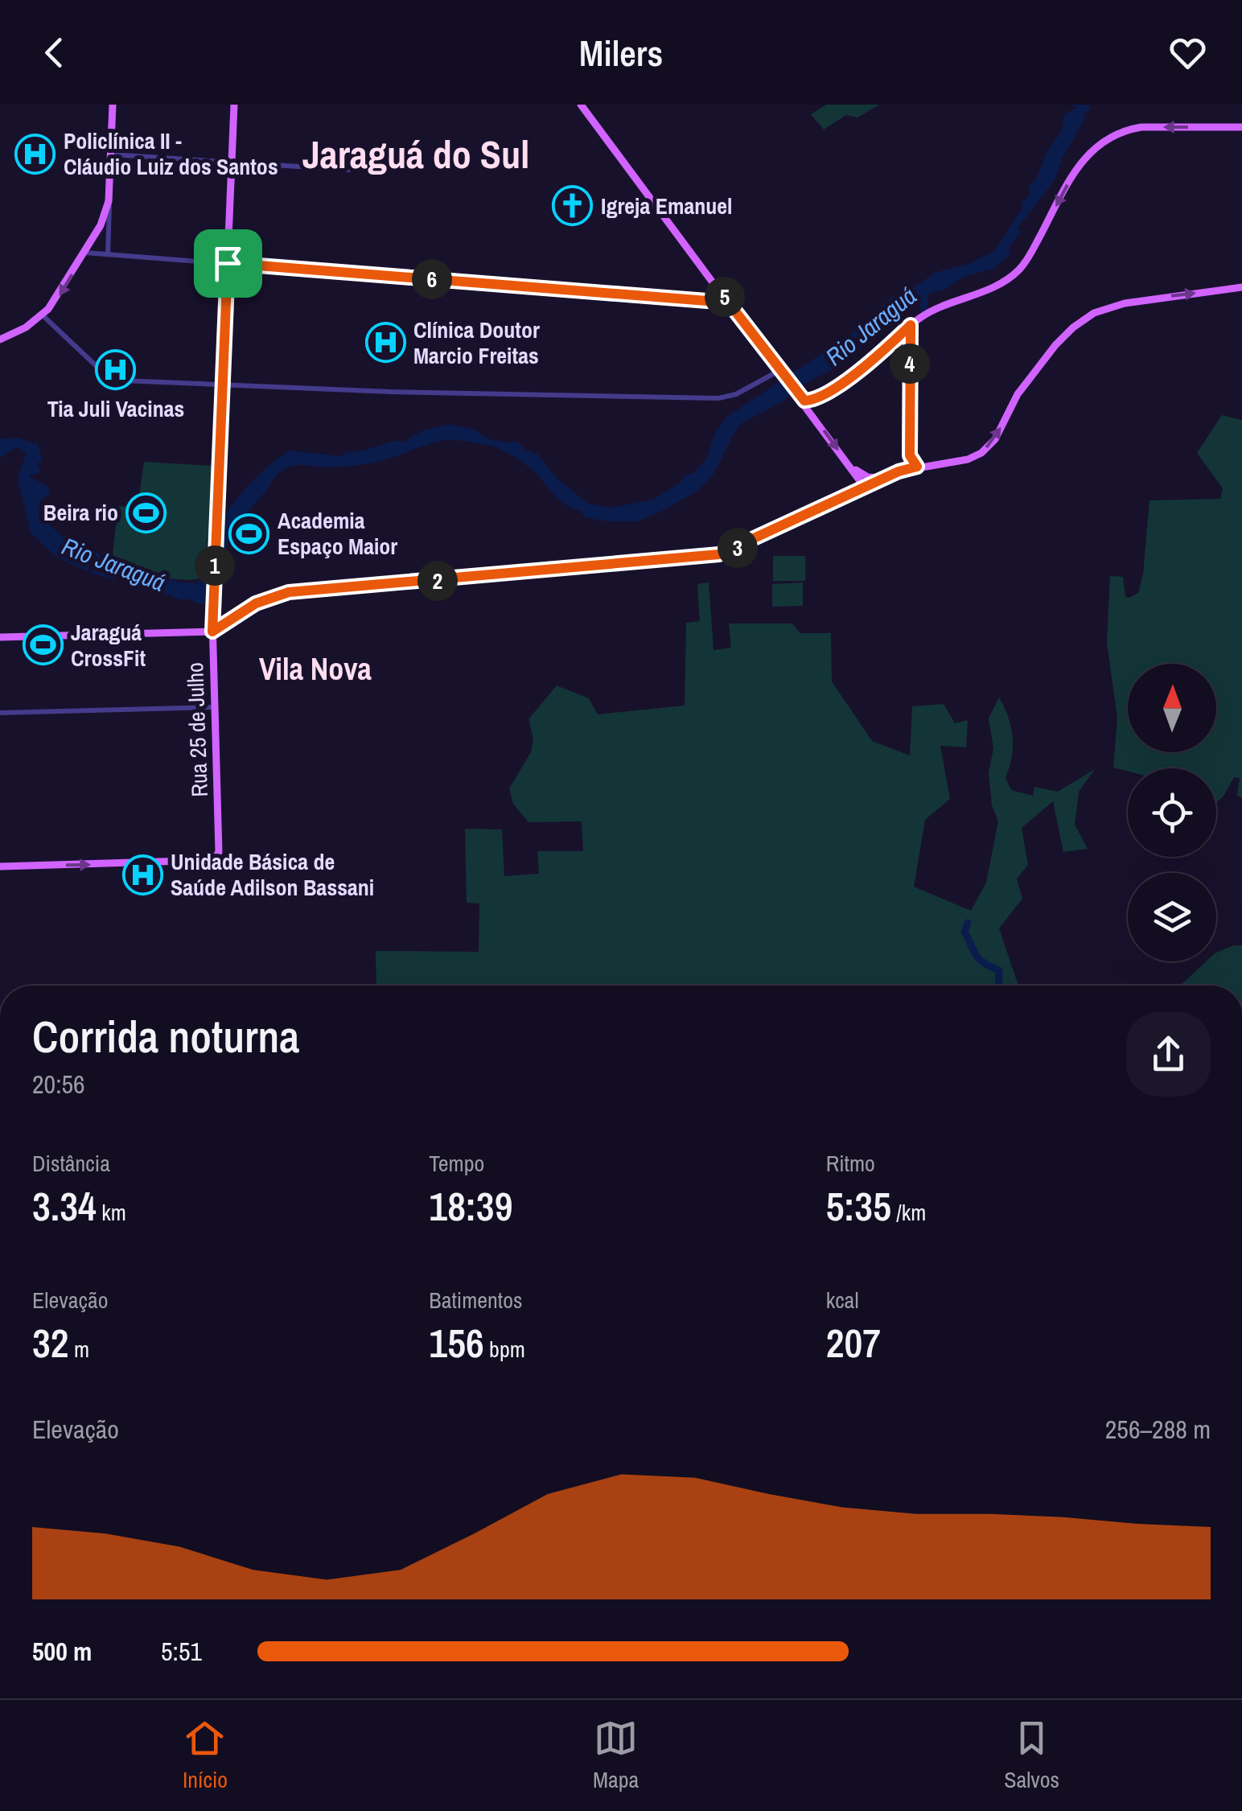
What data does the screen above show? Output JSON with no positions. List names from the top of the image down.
{
  "streets": {
    "main road": ["Rua 25 de Julho"]
  },
  "one_way": ["Rua 25 de Julho"],
  "districts": ["Jaraguá do Sul", "Vila Nova"],
  "water": ["Rio Jaraguá"],
  "places": {
    "hospital": [
      "Policlínica II - Cláudio Luiz dos Santos",
      "Clínica Doutor Marcio Freitas",
      "Tia Juli Vacinas",
      "Unidade Básica de Saúde Adilson Bassani"
    ],
    "church": ["Igreja Emanuel"],
    "sports": ["Beira rio", "Academia Espaço Maior", "Jaraguá CrossFit"]
  },
  "north": "top",
  "page": {
    "header": "Milers",
    "pins": [
      "6",
      "5",
      "4",
      "3",
      "1",
      "2"
    ],
    "heading": ["Corrida noturna", "20:56"],
    "stats": [
      ["Distância", "3.34 km"],
      ["Tempo", "18:39"],
      ["Ritmo", "5:35 /km"],
      ["Elevação", "32 m"],
      ["Batimentos", "156 bpm"],
      ["kcal", "207"]
    ],
    "chart": ["Elevação", "256–288 m"],
    "list": [
      {
        "name": "500 m",
        "note": "5:51"
      }
    ],
    "tabs": ["Início", "Mapa", "Salvos"]
  }
}
